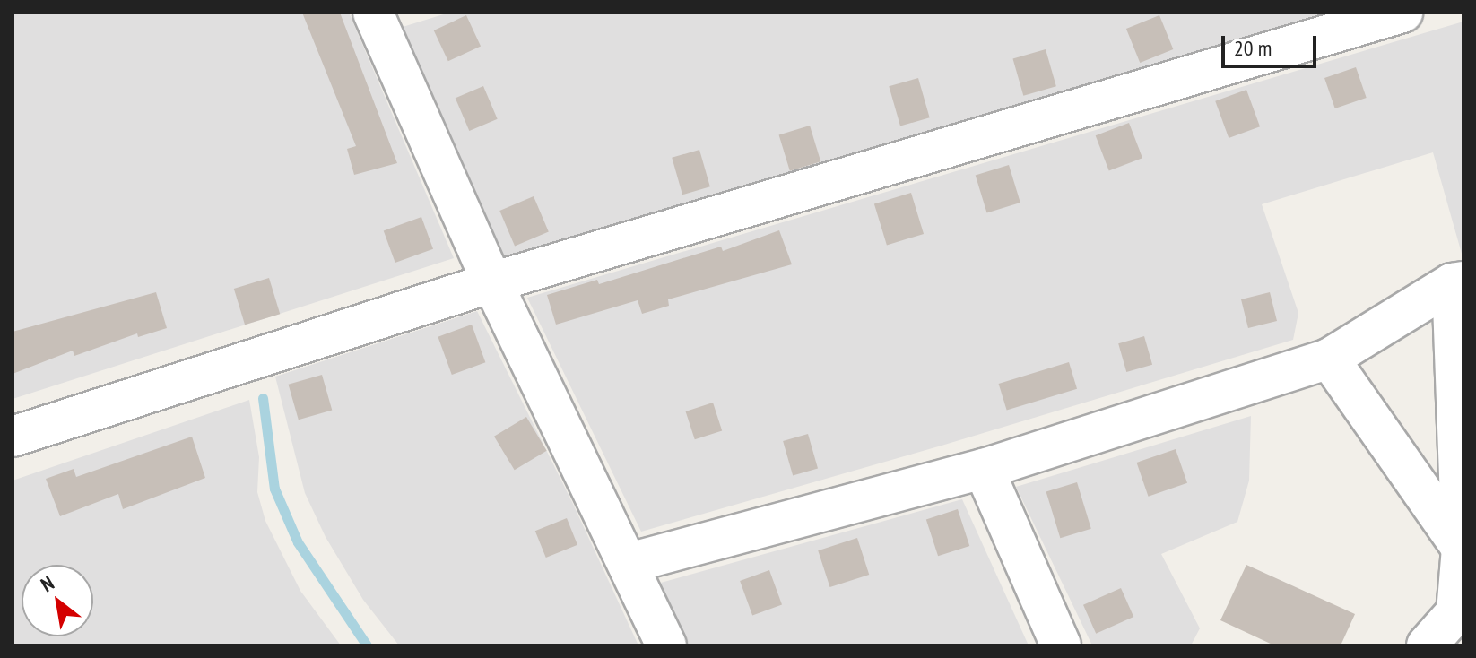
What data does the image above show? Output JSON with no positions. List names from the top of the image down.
{
  "scale_bar": "20 m",
  "north": "top left"
}
